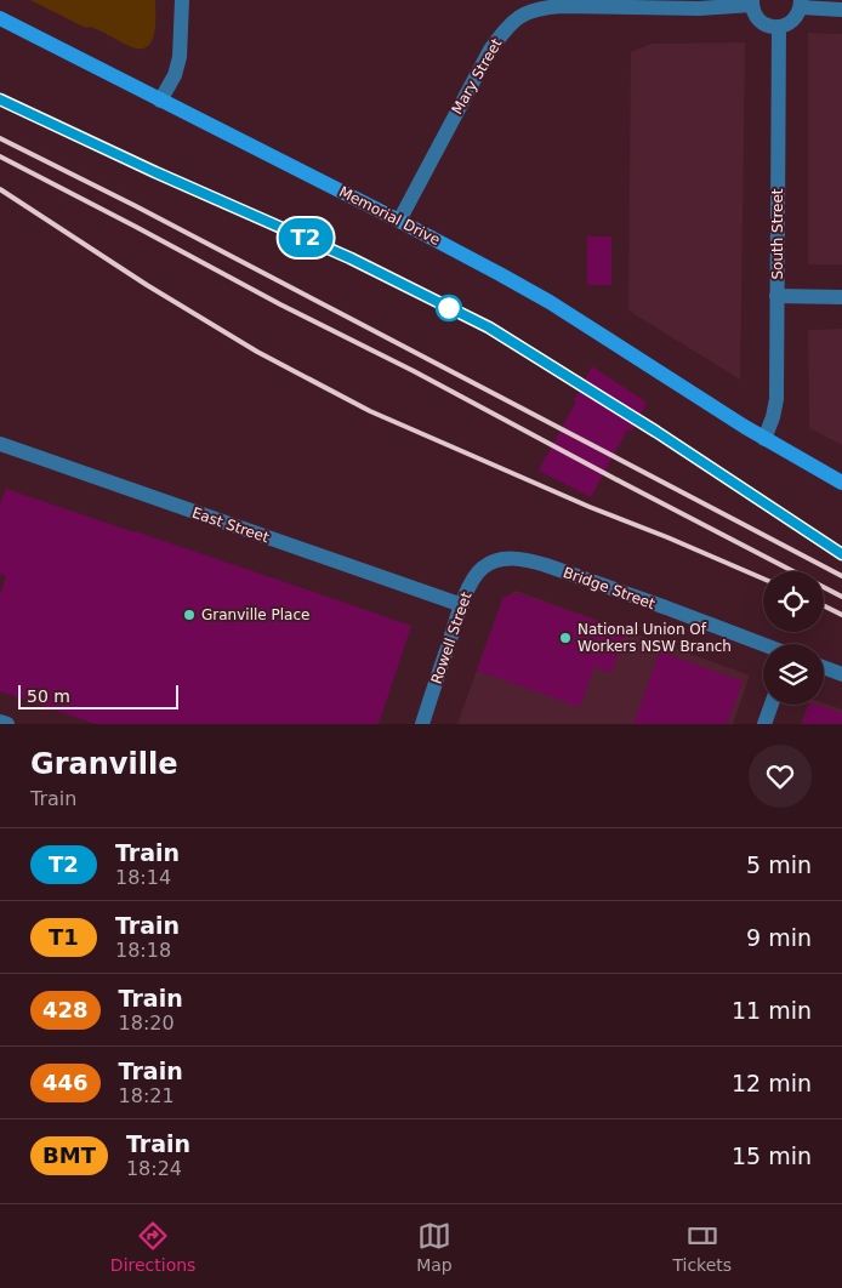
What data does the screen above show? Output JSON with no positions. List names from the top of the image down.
{
  "streets": {
    "main road": ["Memorial Drive"],
    "street": [
      "Mary Street",
      "South Street",
      "East Street",
      "Bridge Street",
      "Rowell Street"
    ]
  },
  "crossings": [
    ["Mary Street", "Memorial Drive"],
    ["Memorial Drive", "South Street"],
    ["East Street", "Rowell Street"],
    ["Bridge Street", "Rowell Street"]
  ],
  "places": ["Granville Place", "National Union Of Workers NSW Branch"],
  "scale_bar": "50 m",
  "page": {
    "on_map": "T2",
    "scale": "50 m",
    "heading": ["Granville", "Train"],
    "list": [
      {
        "mark": "T2",
        "name": "Train",
        "note": "18:14",
        "value": "5 min"
      },
      {
        "mark": "T1",
        "name": "Train",
        "note": "18:18",
        "value": "9 min"
      },
      {
        "mark": "428",
        "name": "Train",
        "note": "18:20",
        "value": "11 min"
      },
      {
        "mark": "446",
        "name": "Train",
        "note": "18:21",
        "value": "12 min"
      },
      {
        "mark": "BMT",
        "name": "Train",
        "note": "18:24",
        "value": "15 min"
      }
    ],
    "tabs": ["Directions", "Map", "Tickets"]
  }
}
